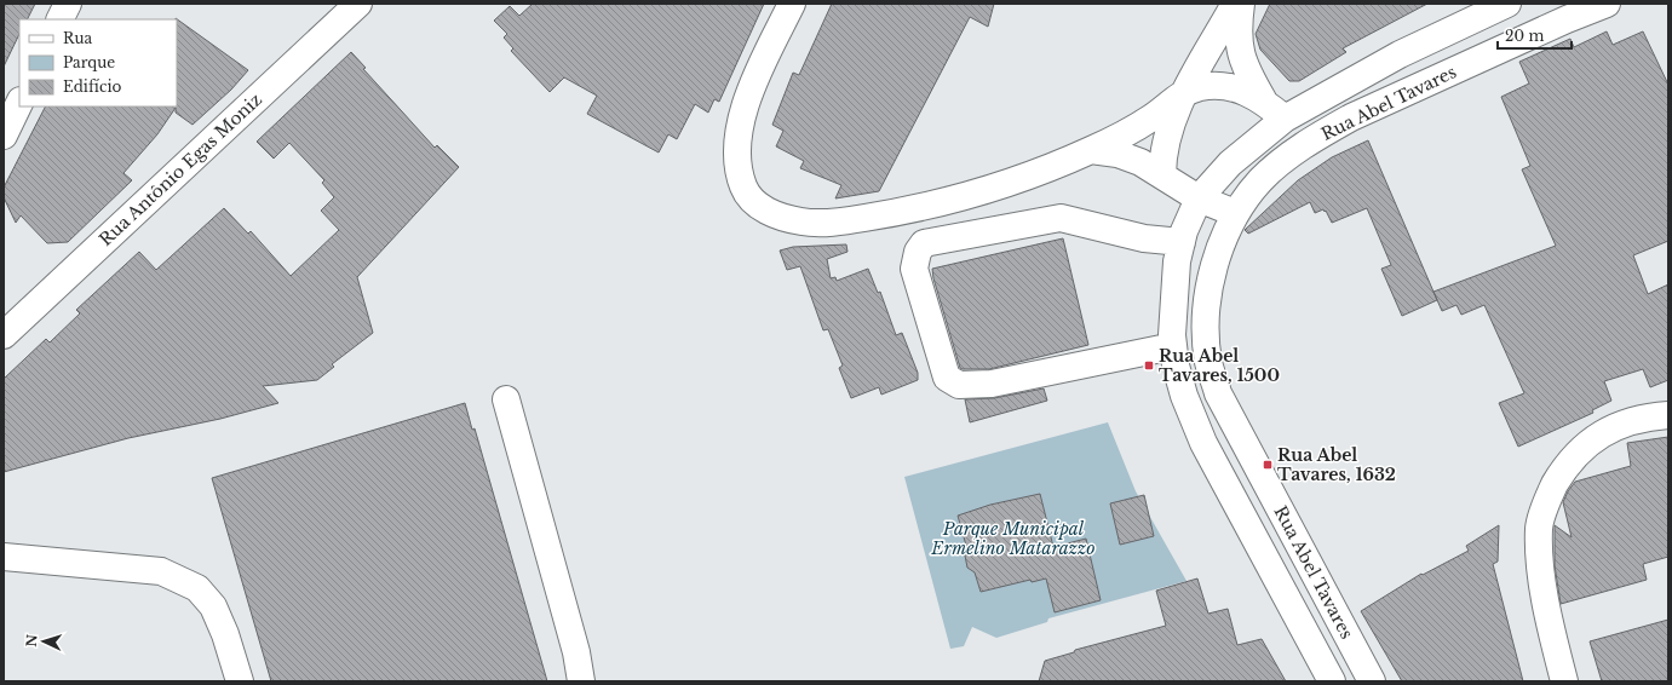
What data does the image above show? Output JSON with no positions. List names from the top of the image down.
{
  "streets": {
    "street": ["Rua Abel Tavares", "Rua Antônio Egas Moniz"]
  },
  "parks": ["Parque Municipal Ermelino Matarazzo"],
  "places": {
    "transit": ["Rua Abel Tavares, 1500", "Rua Abel Tavares, 1632"]
  },
  "legend": ["Rua", "Parque", "Edifício"],
  "scale_bar": "20 m",
  "north": "left"
}
